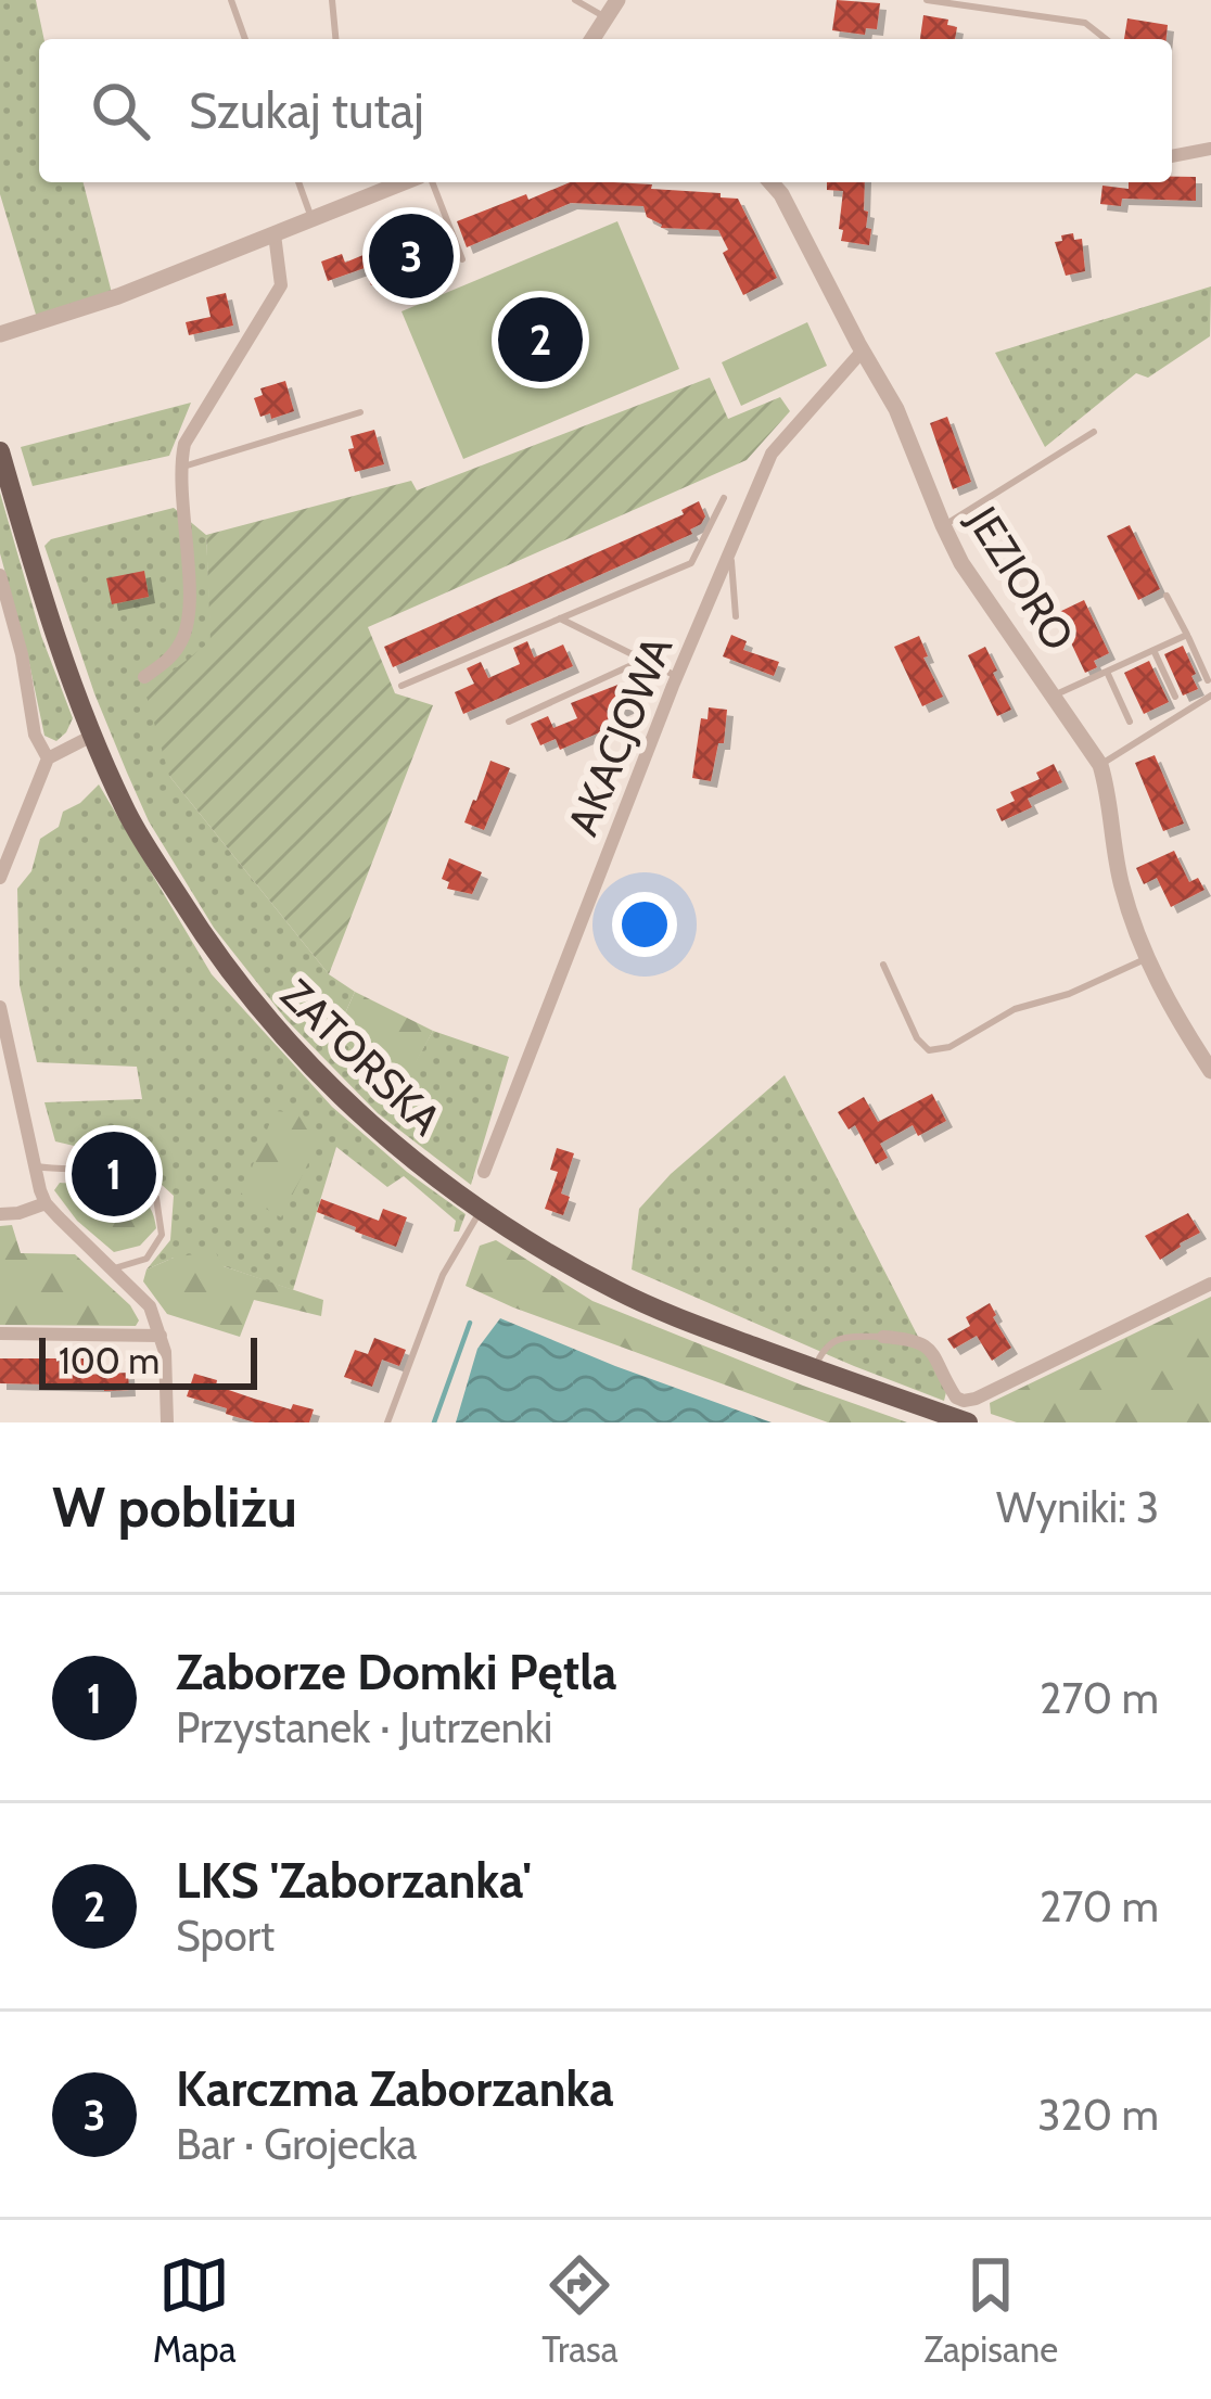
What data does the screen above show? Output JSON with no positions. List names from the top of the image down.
{
  "streets": {
    "main road": ["ZATORSKA"],
    "street": ["JEZIORO", "AKACJOWA"]
  },
  "crossings": [
    ["JEZIORO", "AKACJOWA"]
  ],
  "scale_bar": "100 m",
  "page": {
    "search": "Szukaj tutaj",
    "pins": ["3", "2", "1"],
    "scale": "100 m",
    "heading": ["W pobliżu", "Wyniki: 3"],
    "list": [
      {
        "mark": "1",
        "name": "Zaborze Domki Pętla",
        "note": "Przystanek · Jutrzenki",
        "value": "270 m"
      },
      {
        "mark": "2",
        "name": "LKS 'Zaborzanka'",
        "note": "Sport",
        "value": "270 m"
      },
      {
        "mark": "3",
        "name": "Karczma Zaborzanka",
        "note": "Bar · Grojecka",
        "value": "320 m"
      }
    ],
    "nav": ["Mapa", "Trasa", "Zapisane"]
  }
}
